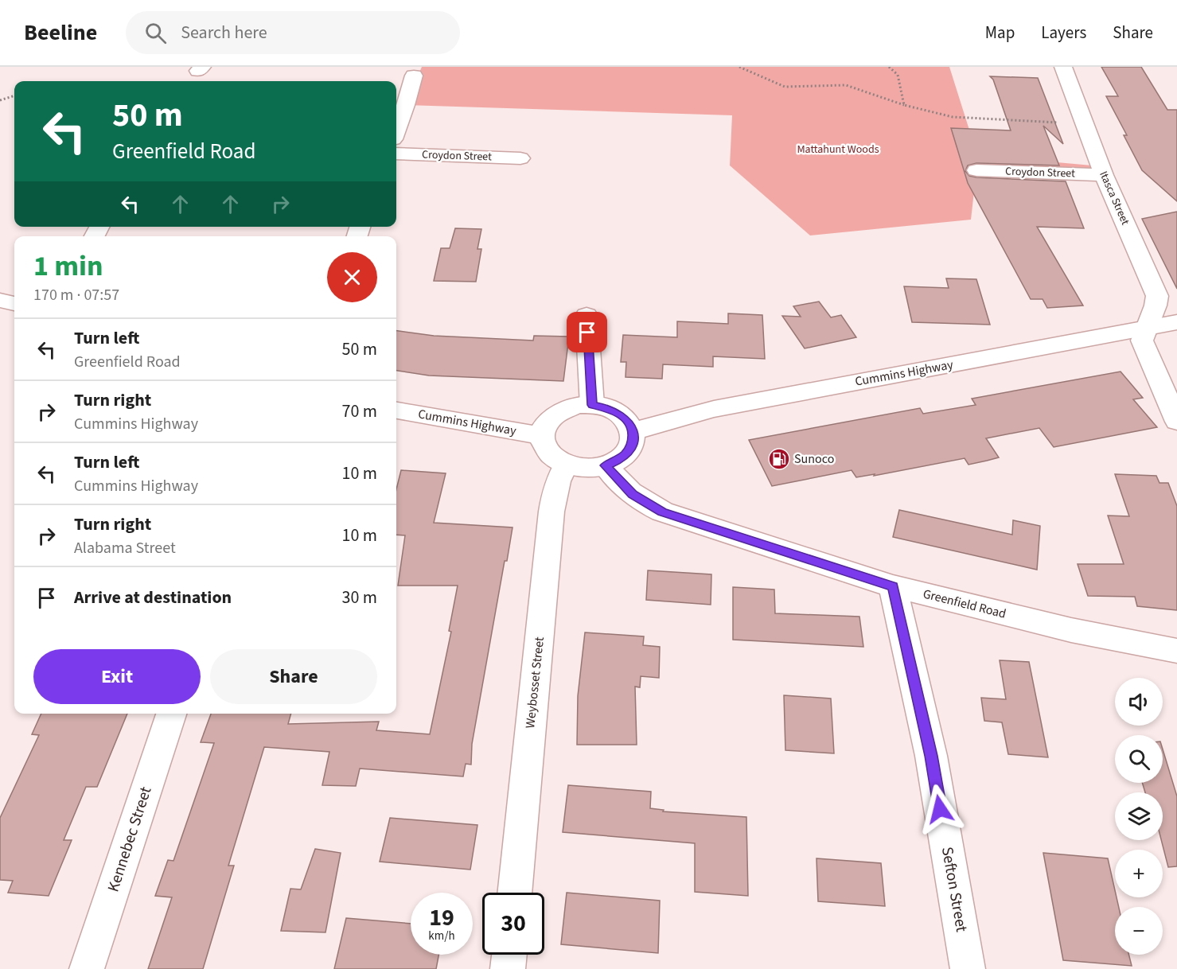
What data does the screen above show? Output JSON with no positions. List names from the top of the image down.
{
  "streets": {
    "street": [
      "Croydon Street",
      "Itasca Street",
      "Cummins Highway",
      "Greenfield Road",
      "Weybosset Street",
      "Kennebec Street",
      "Sefton Street"
    ]
  },
  "crossings": [
    ["Croydon Street", "Itasca Street"],
    ["Itasca Street", "Cummins Highway"],
    ["Cummins Highway", "Greenfield Road"],
    ["Cummins Highway", "Weybosset Street"],
    ["Greenfield Road", "Weybosset Street"],
    ["Greenfield Road", "Sefton Street"]
  ],
  "parks": ["Mattahunt Woods"],
  "places": {
    "fuel station": ["Sunoco"]
  },
  "page": {
    "header": "Beeline",
    "search": "Search here",
    "nav": ["Map", "Layers", "Share"],
    "turn": ["50 m", "Greenfield Road"],
    "heading": ["1 min", "170 m · 07:57"],
    "list": [
      {
        "name": "Turn left",
        "note": "Greenfield Road",
        "value": "50 m"
      },
      {
        "name": "Turn right",
        "note": "Cummins Highway",
        "value": "70 m"
      },
      {
        "name": "Turn left",
        "note": "Cummins Highway",
        "value": "10 m"
      },
      {
        "name": "Turn right",
        "note": "Alabama Street",
        "value": "10 m"
      },
      {
        "name": "Arrive at destination",
        "value": "30 m"
      }
    ],
    "buttons": ["Exit", "Share"],
    "map_buttons": ["+", "−"],
    "speed": "19 km/h",
    "limit": "30"
  }
}
